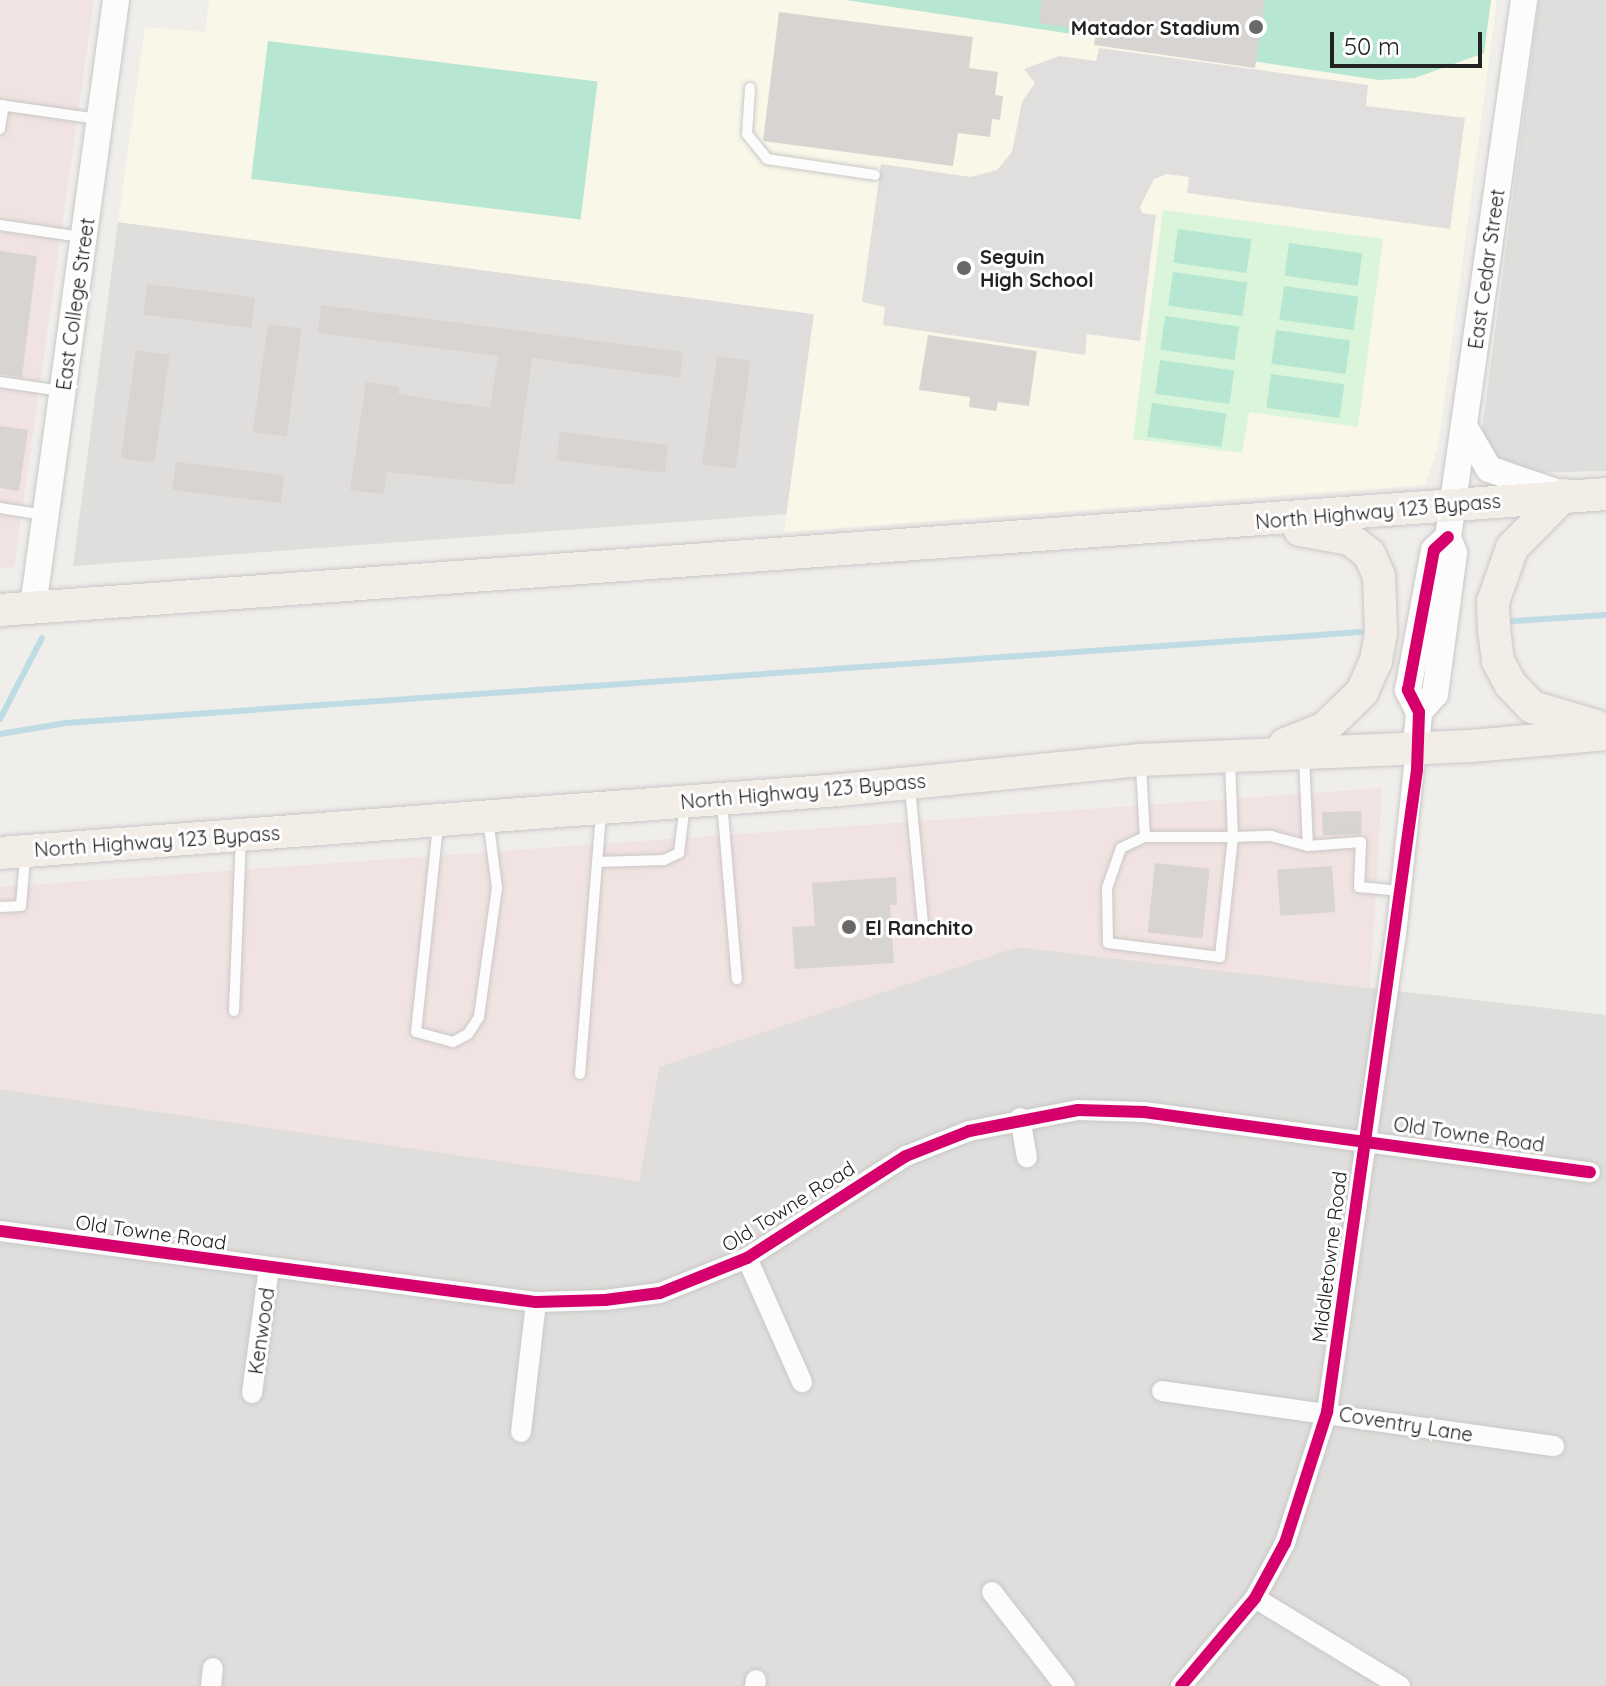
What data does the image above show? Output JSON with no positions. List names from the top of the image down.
{
  "streets": {
    "main road": ["North Highway 123 Bypass"],
    "street": [
      "East Cedar Street",
      "East College Street",
      "Old Towne Road",
      "Middletowne Road",
      "Kenwood",
      "Coventry Lane"
    ]
  },
  "crossings": [
    ["East Cedar Street", "North Highway 123 Bypass"],
    ["East Cedar Street", "Middletowne Road"],
    ["East College Street", "North Highway 123 Bypass"],
    ["North Highway 123 Bypass", "Middletowne Road"],
    ["Old Towne Road", "Middletowne Road"],
    ["Old Towne Road", "Kenwood"],
    ["Middletowne Road", "Coventry Lane"]
  ],
  "places": ["Matador Stadium", "Seguin High School", "El Ranchito"],
  "scale_bar": "50 m"
}
